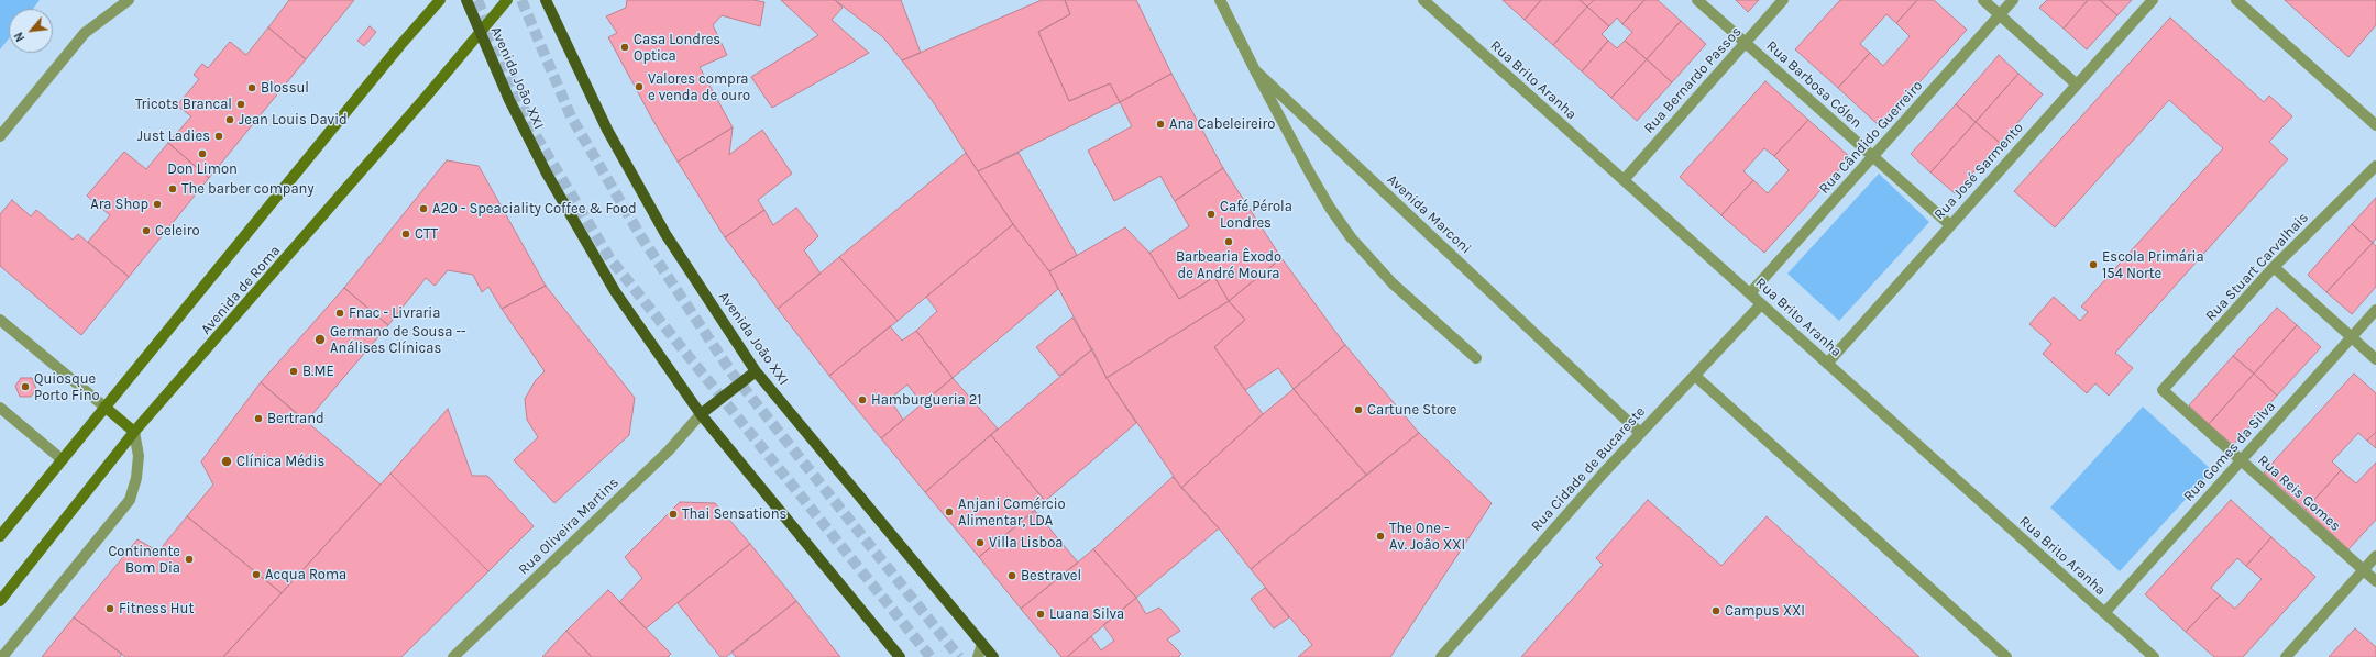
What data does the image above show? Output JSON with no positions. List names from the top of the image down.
{
  "streets": {
    "main road": ["Avenida João XXI", "Avenida de Roma"],
    "street": [
      "Rua Brito Aranha",
      "Rua Bernardo Passos",
      "Rua Barbosa Cólen",
      "Rua Cândido Guerreiro",
      "Rua José Sarmento",
      "Avenida Marconi",
      "Rua Stuart Carvalhais",
      "Rua Gomes da Silva",
      "Rua Cidade de Bucareste",
      "Rua Reis Gomes",
      "Rua Oliveira Martins"
    ]
  },
  "crossings": [
    ["Avenida João XXI", "Avenida de Roma"],
    ["Avenida João XXI", "Rua Oliveira Martins"],
    ["Rua Brito Aranha", "Rua Bernardo Passos"],
    ["Rua Brito Aranha", "Rua Cândido Guerreiro"],
    ["Rua Brito Aranha", "Rua José Sarmento"],
    ["Rua Brito Aranha", "Rua Gomes da Silva"],
    ["Rua Brito Aranha", "Rua Cidade de Bucareste"],
    ["Rua Bernardo Passos", "Rua Barbosa Cólen"],
    ["Rua Barbosa Cólen", "Rua Cândido Guerreiro"],
    ["Rua Barbosa Cólen", "Rua José Sarmento"],
    ["Avenida Marconi", "Rua Cidade de Bucareste"],
    ["Rua Stuart Carvalhais", "Rua Reis Gomes"],
    ["Rua Gomes da Silva", "Rua Reis Gomes"]
  ],
  "places": [
    "Casa Londres Optica",
    "Valores compra e venda de ouro",
    "Blossul",
    "Tricots Brancal",
    "Jean Louis David",
    "Ana Cabeleireiro",
    "Just Ladies",
    "Don Limon",
    "The barber company",
    "Ara Shop",
    "A20 - Speaciality Coffee & Food",
    "Café Pérola Londres",
    "Celeiro",
    "CTT",
    "Barbearia Êxodo de André Moura",
    "Escola Primária 154 Norte",
    "Fnac - Livraria",
    "Germano de Sousa -- Análises Clínicas",
    "B.ME",
    "Quiosque Porto Fino",
    "Hamburgueria 21",
    "Cartune Store",
    "Bertrand",
    "Clínica Médis",
    "Anjani Comércio Alimentar, LDA",
    "Thai Sensations",
    "The One - Av. João XXI",
    "Villa Lisboa",
    "Continente Bom Dia",
    "Acqua Roma",
    "Bestravel",
    "Fitness Hut",
    "Campus XXI",
    "Luana Silva"
  ],
  "north": "bottom left"
}
